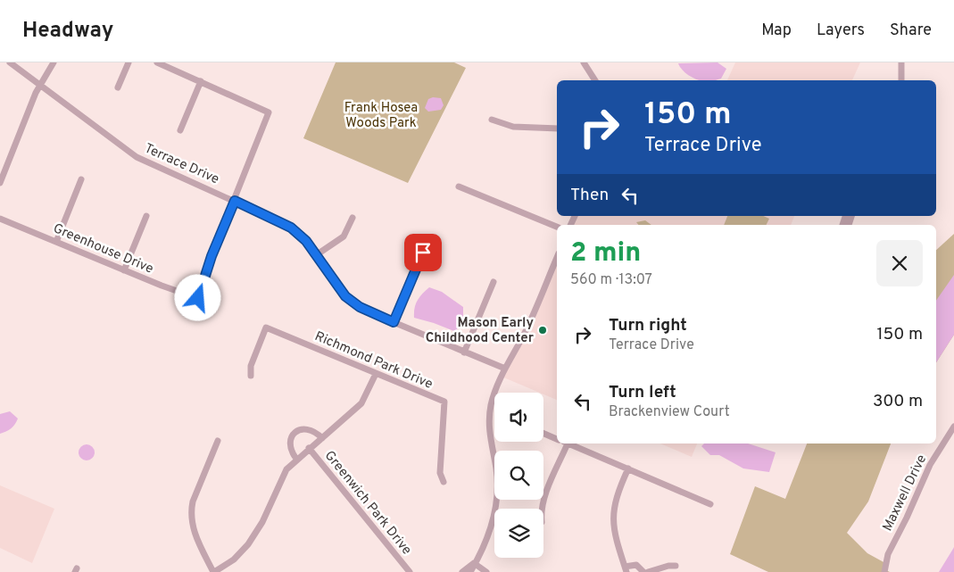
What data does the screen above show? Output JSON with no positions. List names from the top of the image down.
{
  "streets": {
    "street": [
      "Terrace Drive",
      "Greenhouse Drive",
      "Richmond Park Drive",
      "Maxwell Drive",
      "Greenwich Park Drive"
    ]
  },
  "crossings": [
    ["Terrace Drive", "Greenhouse Drive"]
  ],
  "parks": ["Frank Hosea Woods Park"],
  "places": ["Mason Early Childhood Center"],
  "page": {
    "header": "Headway",
    "nav": ["Map", "Layers", "Share"],
    "turn": ["150 m", "Terrace Drive"],
    "then": "Then",
    "heading": ["2 min", "560 m · 13:07"],
    "list": [
      {
        "name": "Turn right",
        "note": "Terrace Drive",
        "value": "150 m"
      },
      {
        "name": "Turn left",
        "note": "Brackenview Court",
        "value": "300 m"
      }
    ]
  }
}
